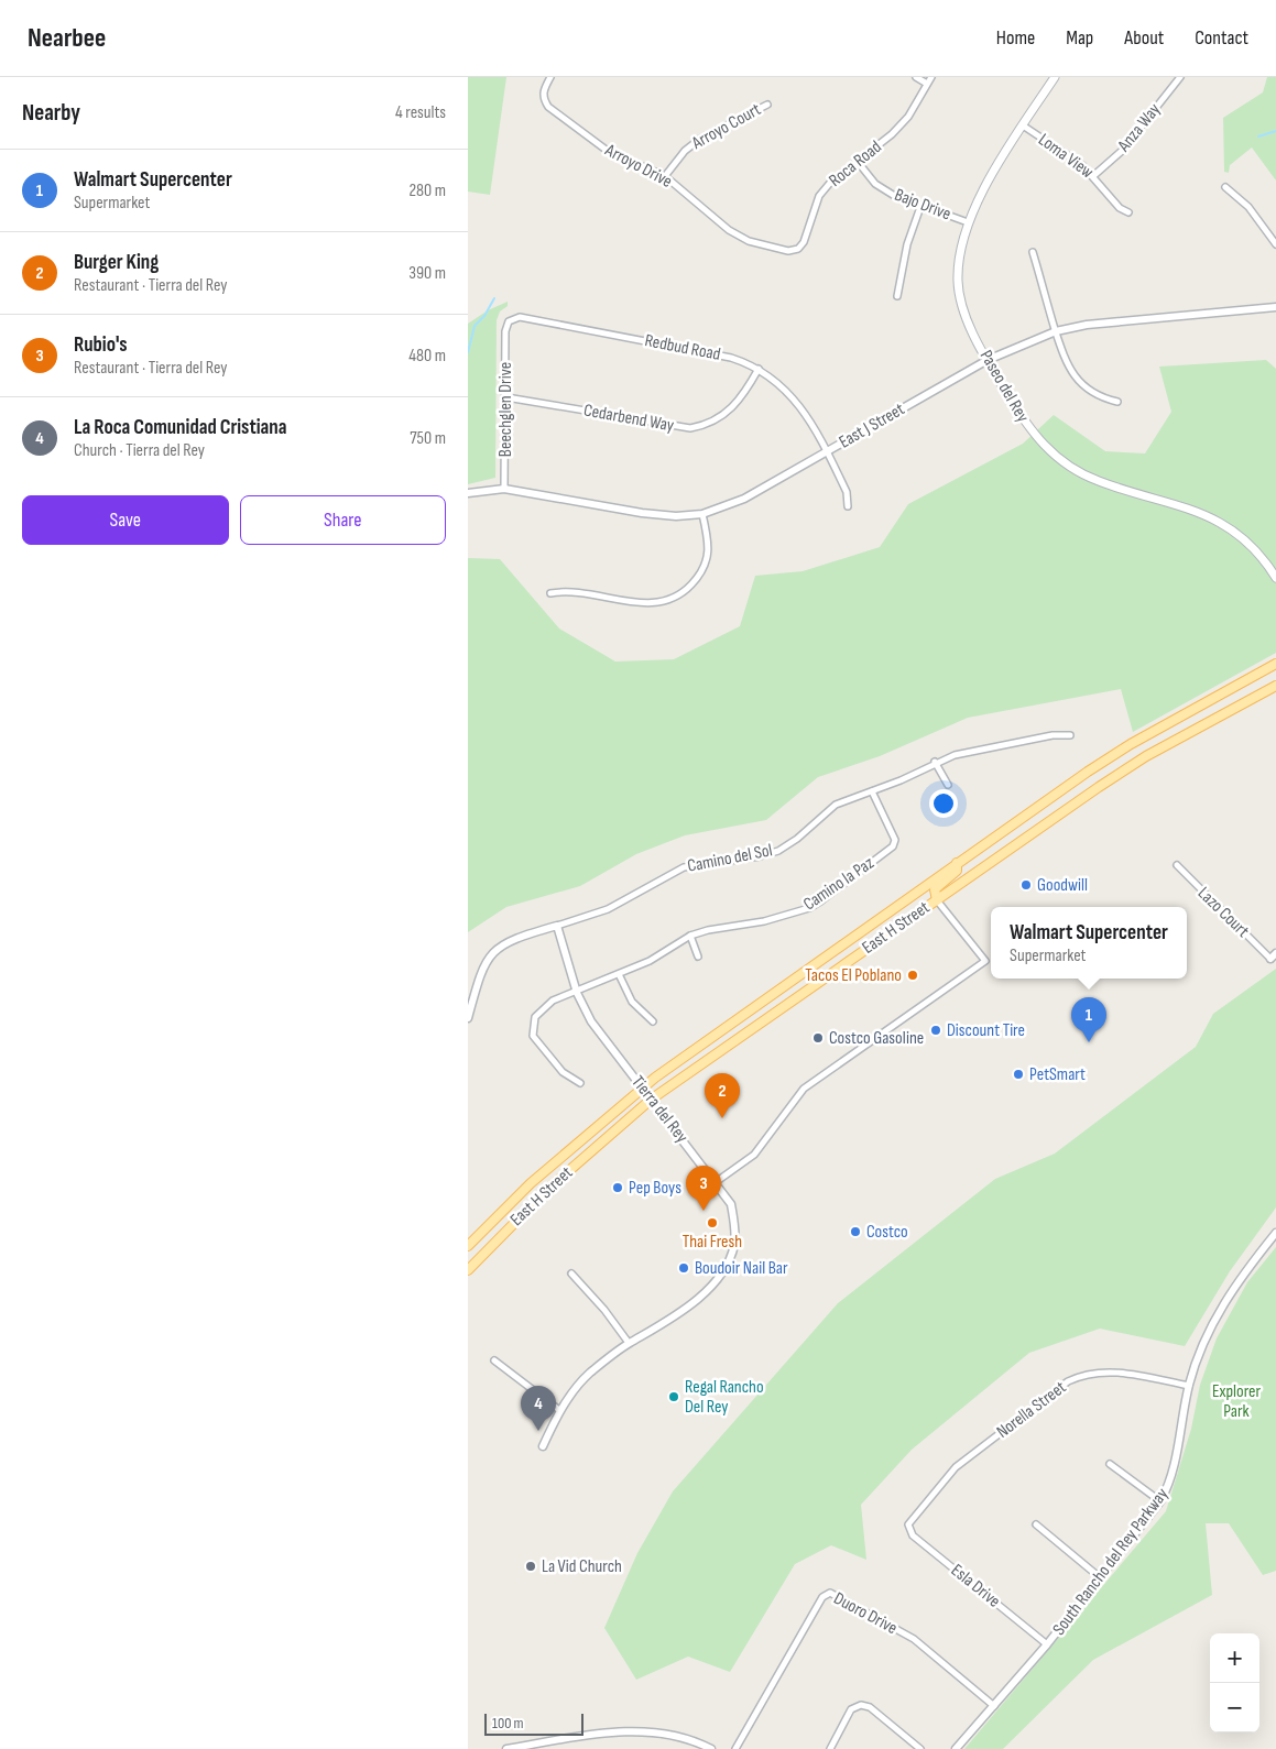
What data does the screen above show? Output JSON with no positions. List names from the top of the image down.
{
  "streets": {
    "main road": ["Paseo del Rey", "East H Street"],
    "street": [
      "Arroyo Court",
      "Anza Way",
      "Loma View",
      "Roca Road",
      "Arroyo Drive",
      "Bajo Drive",
      "Redbud Road",
      "Beechglen Drive",
      "Cedarbend Way",
      "East J Street",
      "Camino del Sol",
      "Camino la Paz",
      "Lazo Court",
      "Tierra del Rey",
      "Norella Street",
      "South Rancho del Rey Parkway",
      "Esla Drive",
      "Duoro Drive"
    ]
  },
  "crossings": [
    ["Arroyo Court", "Arroyo Drive"],
    ["Anza Way", "Loma View"],
    ["Loma View", "Paseo del Rey"],
    ["Roca Road", "Arroyo Drive"],
    ["Roca Road", "Bajo Drive"],
    ["Bajo Drive", "Paseo del Rey"],
    ["Redbud Road", "Beechglen Drive"],
    ["Redbud Road", "Cedarbend Way"],
    ["Redbud Road", "East J Street"],
    ["Paseo del Rey", "East J Street"],
    ["Beechglen Drive", "Cedarbend Way"],
    ["Beechglen Drive", "East J Street"],
    ["Camino del Sol", "Camino la Paz"],
    ["Camino del Sol", "Tierra del Rey"],
    ["Camino la Paz", "Tierra del Rey"],
    ["East H Street", "Tierra del Rey"],
    ["Norella Street", "South Rancho del Rey Parkway"],
    ["Norella Street", "Esla Drive"],
    ["South Rancho del Rey Parkway", "Esla Drive"],
    ["South Rancho del Rey Parkway", "Duoro Drive"]
  ],
  "parks": ["Explorer Park"],
  "places": [
    "Goodwill",
    "Tacos El Poblano",
    "Discount Tire",
    "Costco Gasoline",
    "PetSmart",
    "Pep Boys",
    "Thai Fresh",
    "Costco",
    "Boudoir Nail Bar",
    "Regal Rancho Del Rey",
    "La Vid Church"
  ],
  "scale_bar": "100 m",
  "page": {
    "header": "Nearbee",
    "nav": [
      "Home",
      "Map",
      "About",
      "Contact"
    ],
    "heading": ["Nearby", "4 results"],
    "list": [
      {
        "mark": "1",
        "name": "Walmart Supercenter",
        "note": "Supermarket",
        "value": "280 m"
      },
      {
        "mark": "2",
        "name": "Burger King",
        "note": "Restaurant · Tierra del Rey",
        "value": "390 m"
      },
      {
        "mark": "3",
        "name": "Rubio's",
        "note": "Restaurant · Tierra del Rey",
        "value": "480 m"
      },
      {
        "mark": "4",
        "name": "La Roca Comunidad Cristiana",
        "note": "Church · Tierra del Rey",
        "value": "750 m"
      }
    ],
    "buttons": ["Save", "Share"],
    "popup": ["Walmart Supercenter", "Supermarket"],
    "pins": [
      "1",
      "2",
      "3",
      "4"
    ],
    "map_buttons": ["+", "−"],
    "scale": "100 m"
  }
}
